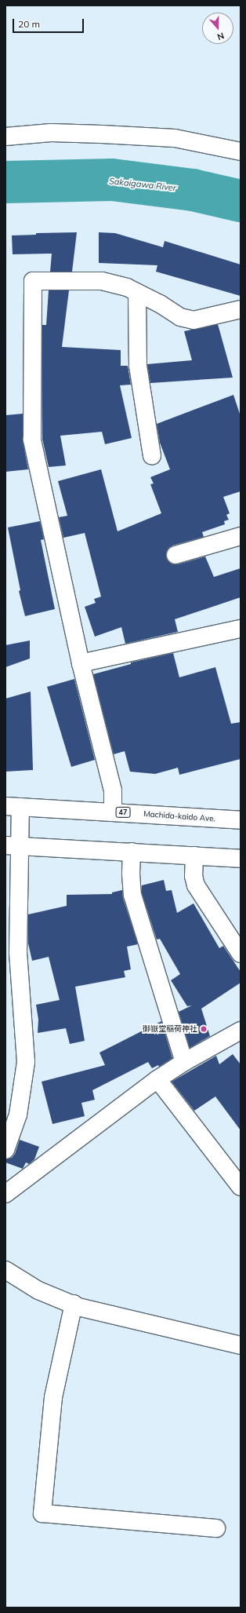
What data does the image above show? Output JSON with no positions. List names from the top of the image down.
{
  "streets": {
    "street": ["47", "Machida-kaido Ave."]
  },
  "water": ["Sakaigawa River"],
  "places": ["御嶽堂稲荷神社"],
  "scale_bar": "20 m",
  "north": "bottom"
}
